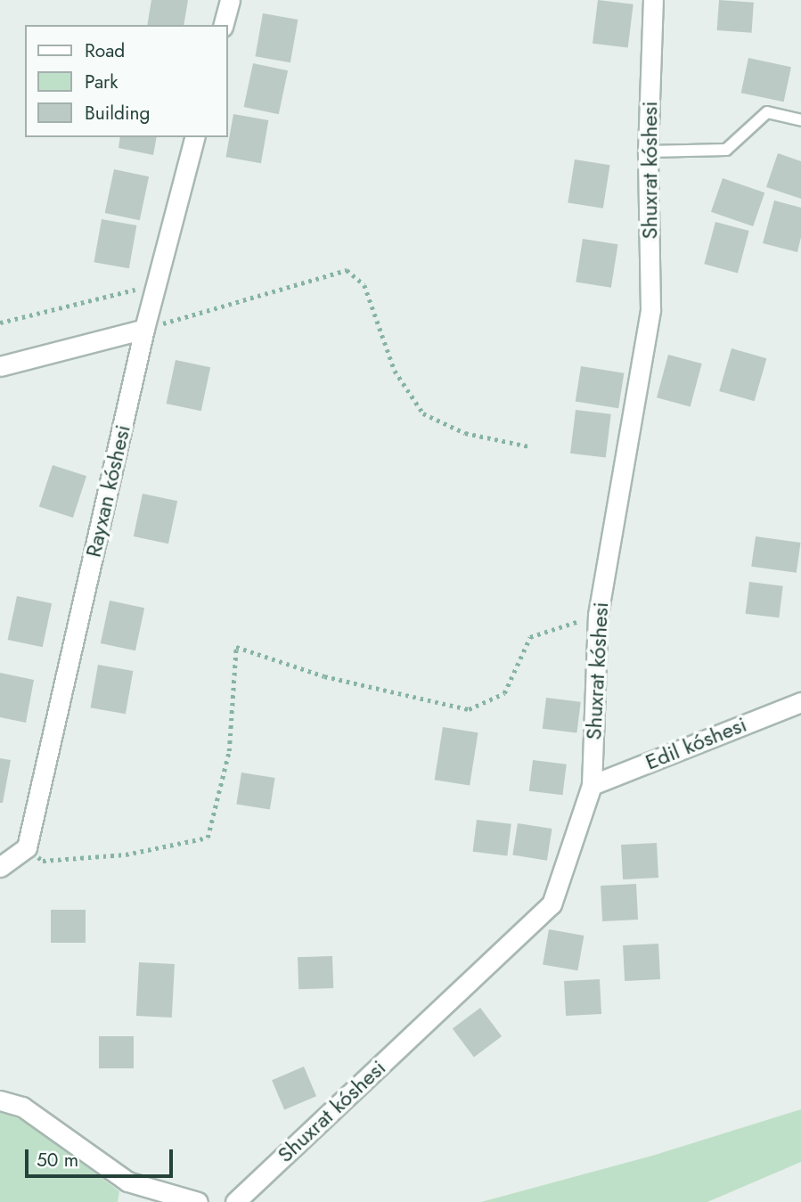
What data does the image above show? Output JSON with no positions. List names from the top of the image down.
{
  "streets": {
    "street": ["Shuxrat kóshesi", "Rayxan kóshesi", "Edil kóshesi"]
  },
  "crossings": [
    ["Shuxrat kóshesi", "Edil kóshesi"]
  ],
  "legend": ["Road", "Park", "Building"],
  "scale_bar": "50 m"
}
